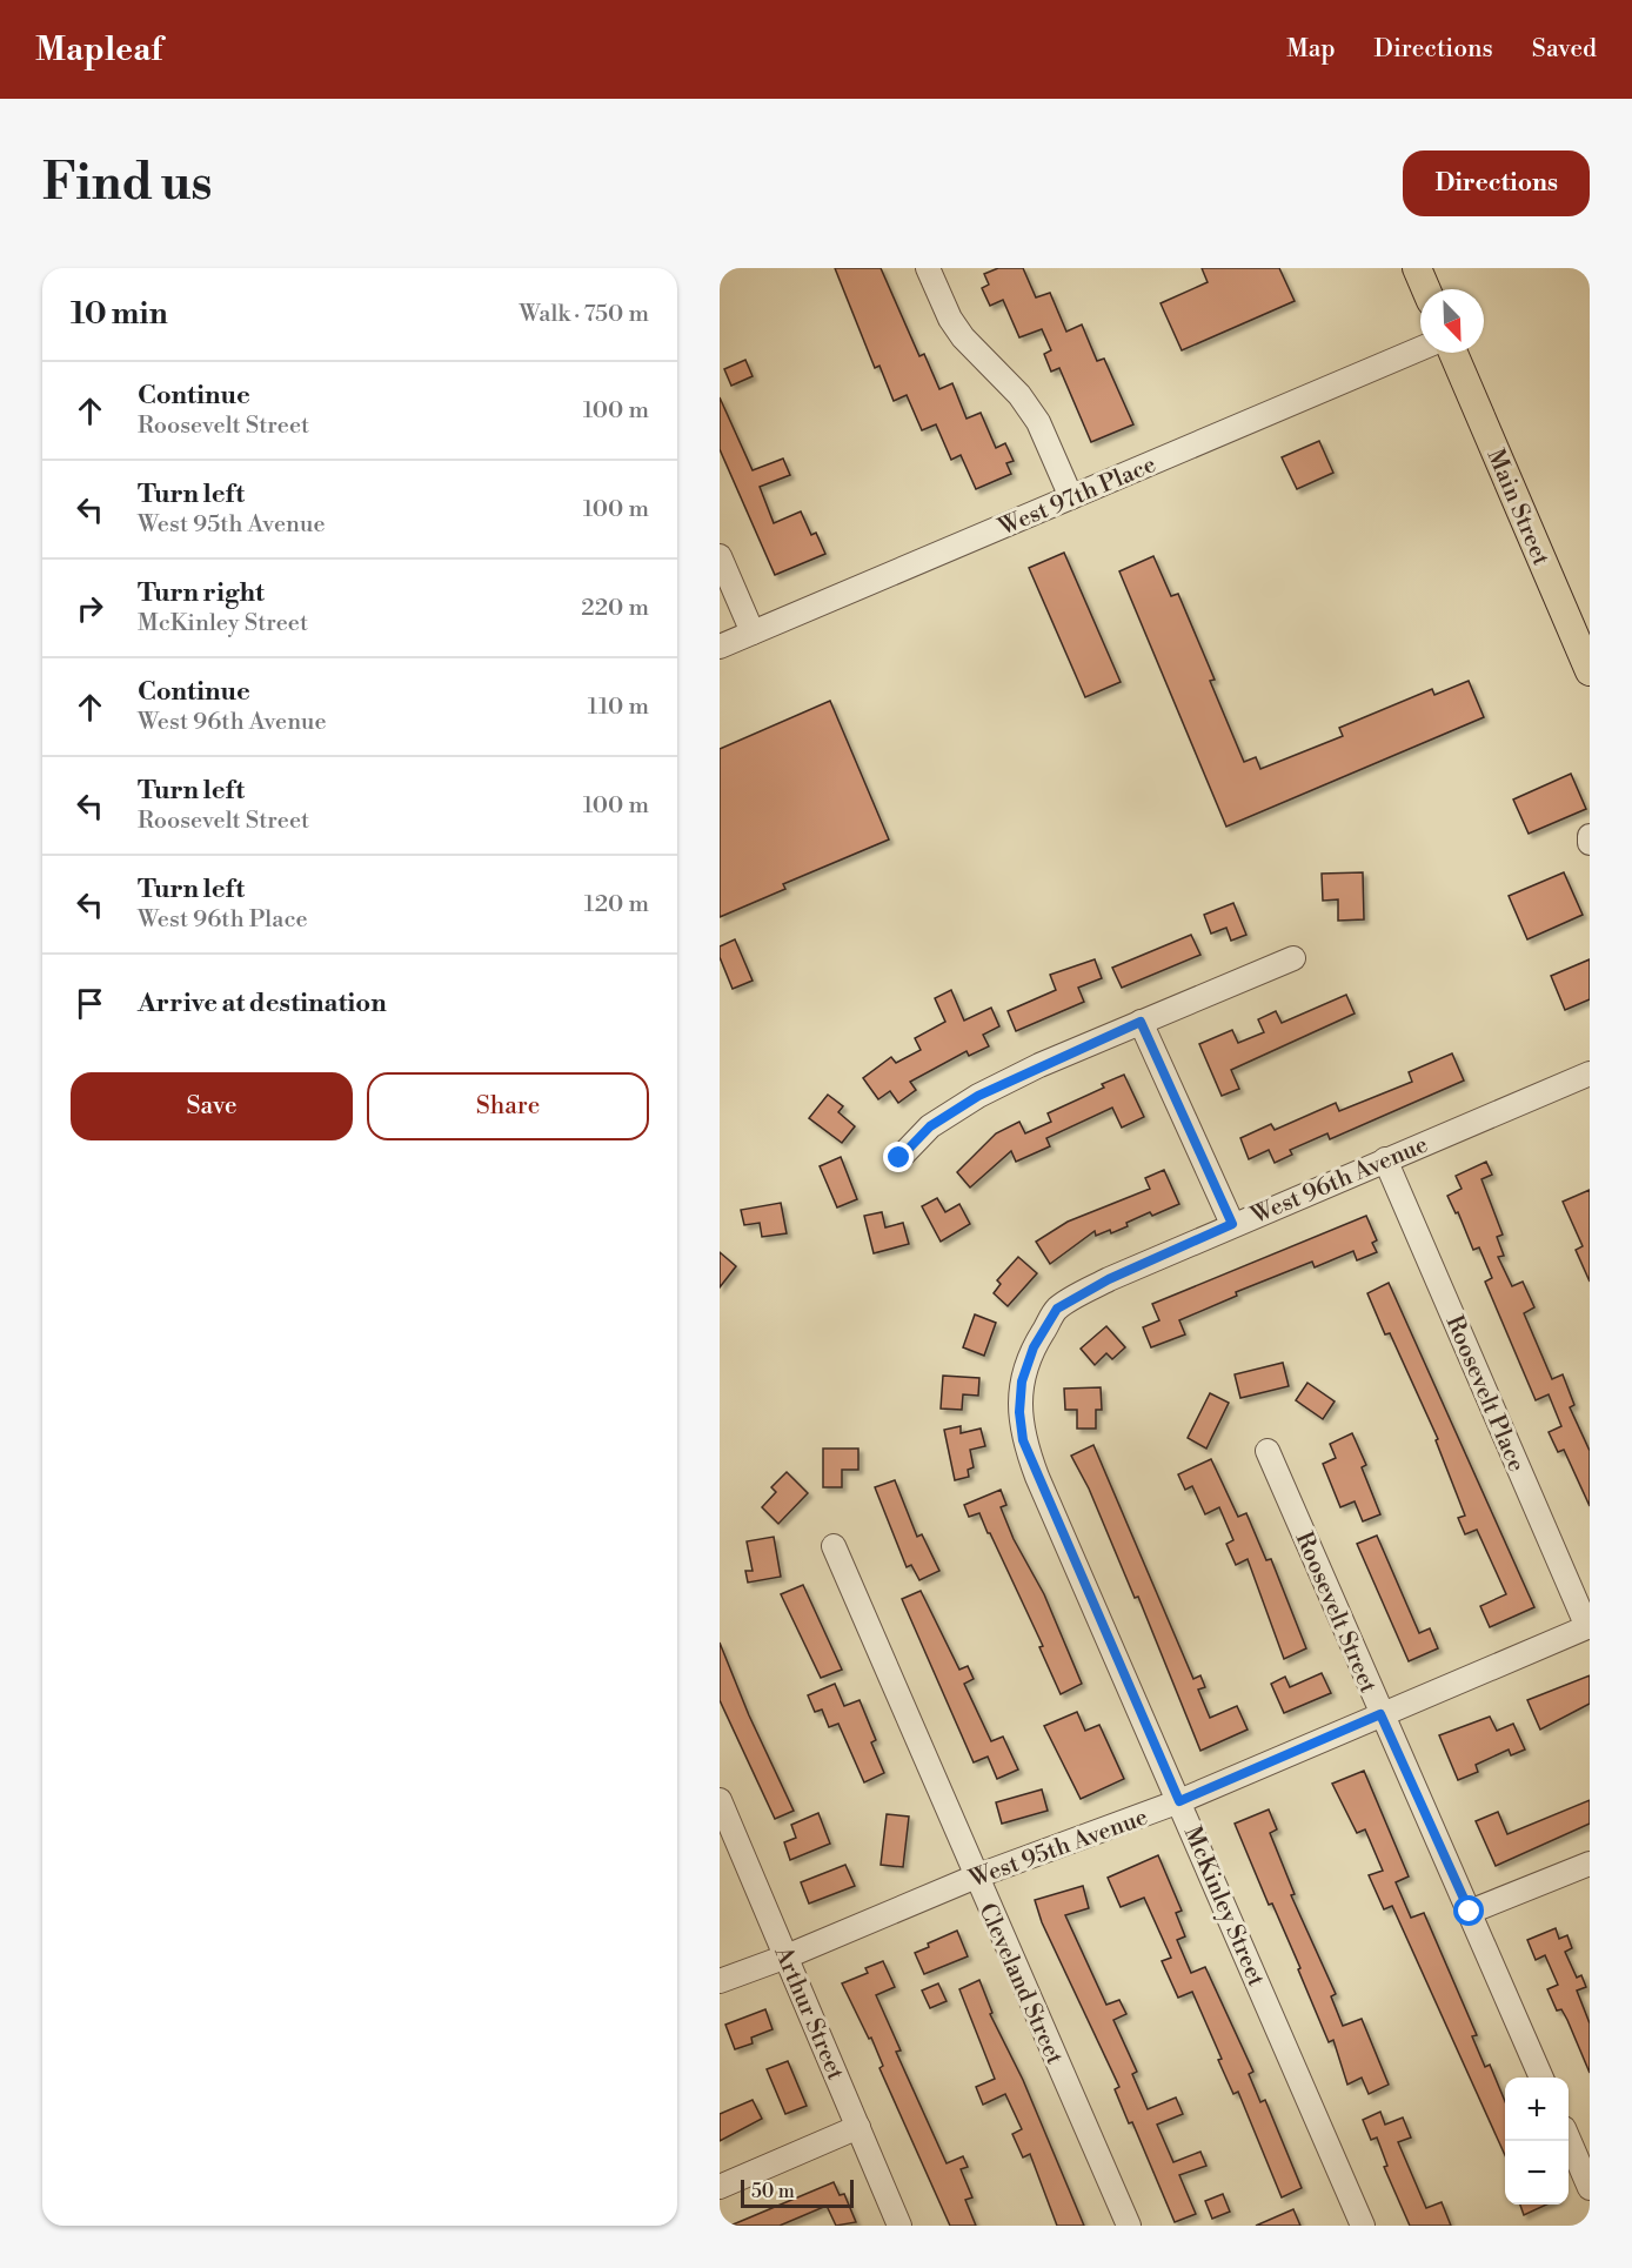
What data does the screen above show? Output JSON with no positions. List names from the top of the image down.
{
  "streets": {
    "main road": ["Main Street"],
    "street": [
      "West 97th Place",
      "West 96th Avenue",
      "Roosevelt Place",
      "Roosevelt Street",
      "West 95th Avenue",
      "McKinley Street",
      "Cleveland Street",
      "Arthur Street"
    ]
  },
  "crossings": [
    ["West 96th Avenue", "Roosevelt Place"],
    ["West 96th Avenue", "McKinley Street"],
    ["Roosevelt Place", "West 95th Avenue"],
    ["Roosevelt Street", "West 95th Avenue"],
    ["West 95th Avenue", "McKinley Street"],
    ["West 95th Avenue", "Cleveland Street"],
    ["West 95th Avenue", "Arthur Street"]
  ],
  "scale_bar": "50 m",
  "north": "bottom right",
  "page": {
    "header": "Mapleaf",
    "nav": ["Map", "Directions", "Saved"],
    "buttons": [
      "Directions",
      ["Save", "Share"]
    ],
    "title": "Find us",
    "heading": ["10 min", "Walk · 750 m"],
    "list": [
      ["Continue", "Roosevelt Street", "100 m"],
      ["Turn left", "West 95th Avenue", "100 m"],
      ["Turn right", "McKinley Street", "220 m"],
      ["Continue", "West 96th Avenue", "110 m"],
      ["Turn left", "Roosevelt Street", "100 m"],
      ["Turn left", "West 96th Place", "120 m"],
      "Arrive at destination"
    ],
    "map_buttons": ["+", "−"],
    "scale": "50 m"
  }
}
